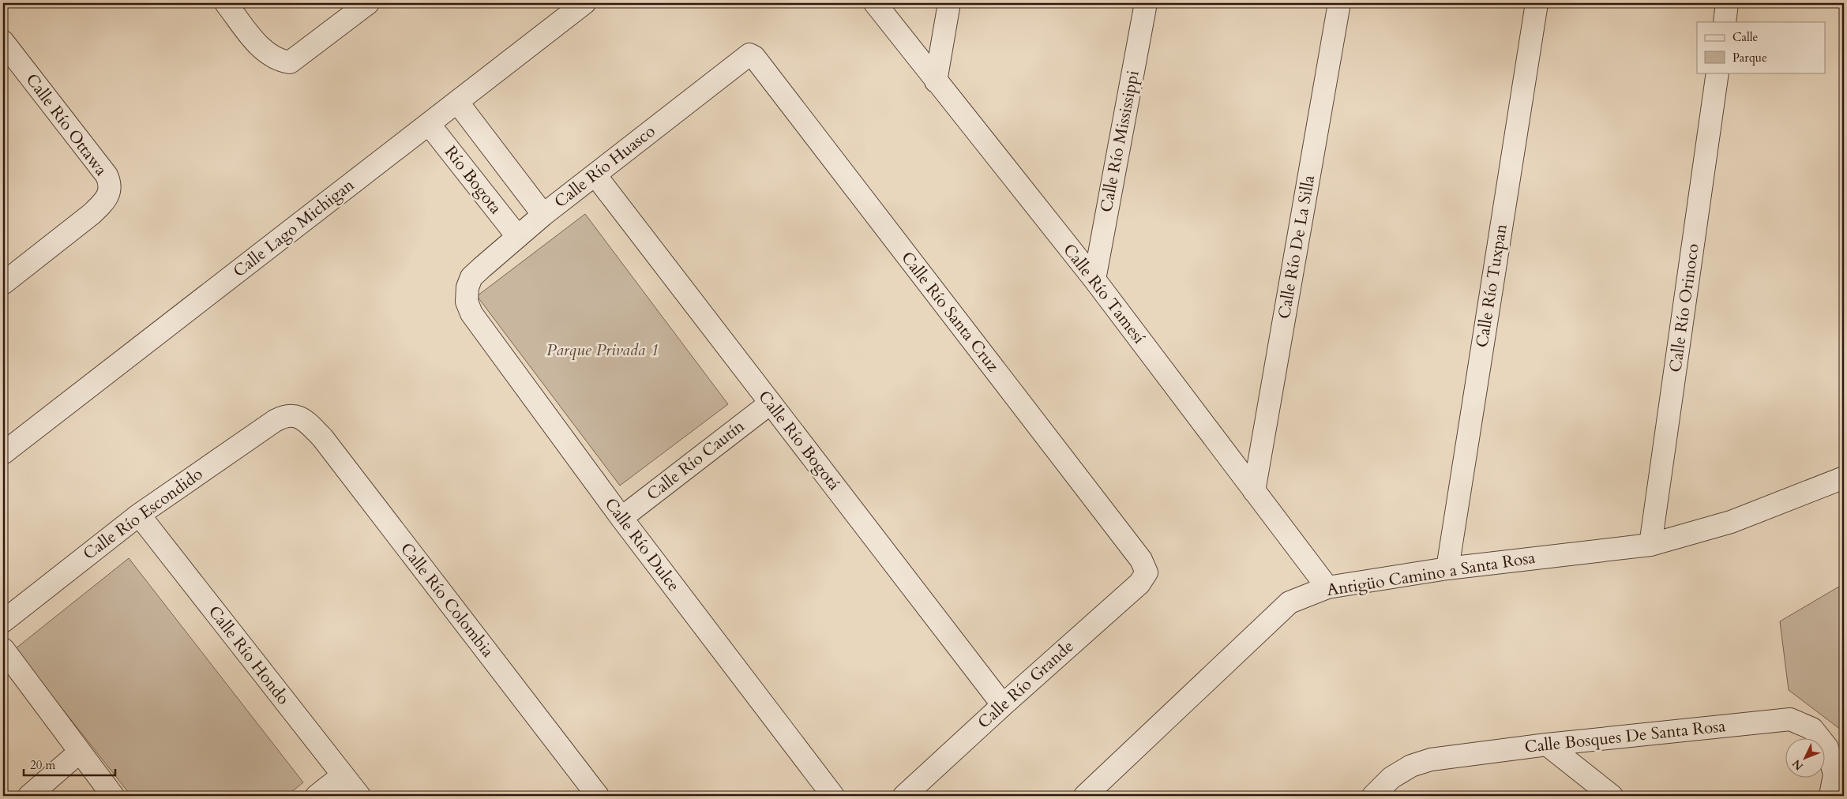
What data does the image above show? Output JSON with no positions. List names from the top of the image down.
{
  "streets": {
    "street": [
      "Calle Río Ottawa",
      "Calle Río Mississippi",
      "Calle Río Huasco",
      "Río Bogota",
      "Calle Lago Michigan",
      "Calle Río De La Silla",
      "Calle Río Tuxpan",
      "Calle Río Tamesí",
      "Calle Río Orinoco",
      "Calle Río Santa Cruz",
      "Calle Río Bogotá",
      "Calle Río Cautín",
      "Calle Río Escondido",
      "Calle Río Dulce",
      "Antigüo Camino a Santa Rosa",
      "Calle Río Colombia",
      "Calle Río Hondo",
      "Calle Río Grande",
      "Calle Bosques De Santa Rosa"
    ]
  },
  "crossings": [
    ["Calle Río Mississippi", "Calle Río Tamesí"],
    ["Calle Río Huasco", "Río Bogota"],
    ["Calle Río Huasco", "Calle Río Santa Cruz"],
    ["Calle Río Huasco", "Calle Río Bogotá"],
    ["Calle Río Huasco", "Calle Río Dulce"],
    ["Río Bogota", "Calle Lago Michigan"],
    ["Calle Río De La Silla", "Calle Río Tamesí"],
    ["Calle Río Tuxpan", "Antigüo Camino a Santa Rosa"],
    ["Calle Río Tamesí", "Antigüo Camino a Santa Rosa"],
    ["Calle Río Orinoco", "Antigüo Camino a Santa Rosa"],
    ["Calle Río Santa Cruz", "Calle Río Grande"],
    ["Calle Río Bogotá", "Calle Río Cautín"],
    ["Calle Río Bogotá", "Calle Río Grande"],
    ["Calle Río Cautín", "Calle Río Dulce"],
    ["Calle Río Escondido", "Calle Río Colombia"],
    ["Calle Río Escondido", "Calle Río Hondo"]
  ],
  "parks": ["Parque Privada 1"],
  "legend": ["Calle", "Parque"],
  "scale_bar": "20 m",
  "north": "bottom left"
}
